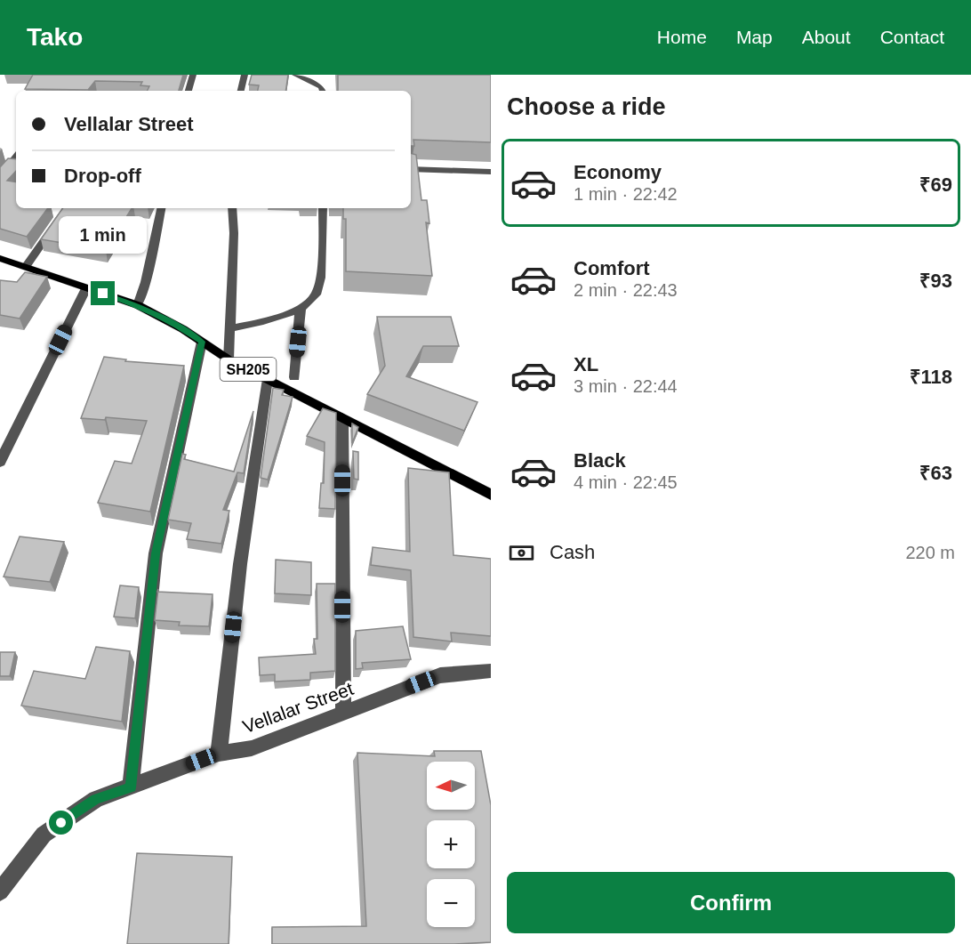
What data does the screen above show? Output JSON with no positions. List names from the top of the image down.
{
  "streets": {
    "main road": ["SH205"],
    "street": ["Vellalar Street"]
  },
  "north": "left",
  "page": {
    "header": "Tako",
    "nav": [
      "Home",
      "Map",
      "About",
      "Contact"
    ],
    "heading": "Choose a ride",
    "banner": ["Vellalar Street", "Drop-off"],
    "list": [
      {
        "name": "Economy",
        "note": "1 min · 22:42",
        "value": "₹69"
      },
      {
        "name": "Comfort",
        "note": "2 min · 22:43",
        "value": "₹93"
      },
      {
        "name": "XL",
        "note": "3 min · 22:44",
        "value": "₹118"
      },
      {
        "name": "Black",
        "note": "4 min · 22:45",
        "value": "₹63"
      }
    ],
    "bubble": "1 min",
    "pay": ["Cash", "220 m"],
    "map_buttons": ["+", "−"],
    "buttons": "Confirm"
  }
}
